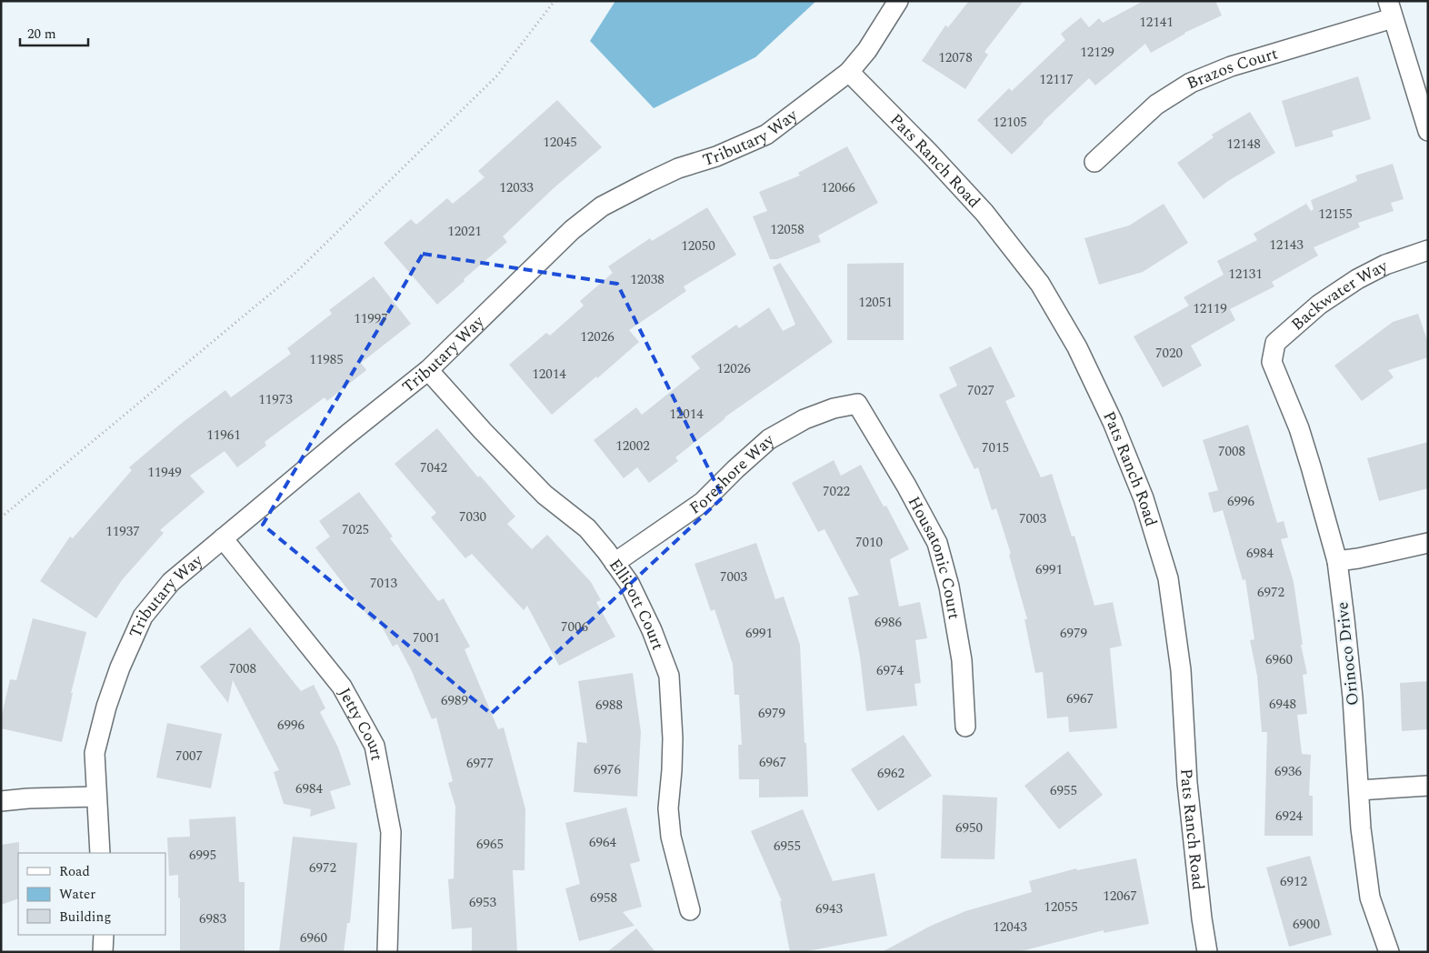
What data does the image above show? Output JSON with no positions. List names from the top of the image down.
{
  "streets": {
    "street": [
      "Brazos Court",
      "Tributary Way",
      "Pats Ranch Road",
      "Backwater Way",
      "Foreshore Way",
      "Housatonic Court",
      "Ellicott Court",
      "Orinoco Drive",
      "Jetty Court"
    ]
  },
  "crossings": [
    ["Tributary Way", "Pats Ranch Road"],
    ["Tributary Way", "Ellicott Court"],
    ["Tributary Way", "Jetty Court"],
    ["Backwater Way", "Orinoco Drive"],
    ["Foreshore Way", "Housatonic Court"],
    ["Foreshore Way", "Ellicott Court"]
  ],
  "house_numbers": [
    "12141",
    "12129",
    "12078",
    "12117",
    "12105",
    "12045",
    "12148",
    "12033",
    "12066",
    "12155",
    "12058",
    "12021",
    "12143",
    "12050",
    "12131",
    "12038",
    "12051",
    "12119",
    "11997",
    "12026",
    "7020",
    "11985",
    "12026",
    "12014",
    "7027",
    "11973",
    "12014",
    "11961",
    "12002",
    "7015",
    "7008",
    "7042",
    "11949",
    "7022",
    "6996",
    "7030",
    "7003",
    "7025",
    "11937",
    "7010",
    "6984",
    "6991",
    "7003",
    "7013",
    "6972",
    "6986",
    "7006",
    "6991",
    "6979",
    "7001",
    "6960",
    "7008",
    "6974",
    "6967",
    "6989",
    "6948",
    "6988",
    "6979",
    "6996",
    "7007",
    "6967",
    "6977",
    "6976",
    "6936",
    "6962",
    "6984",
    "6955",
    "6924",
    "6950",
    "6964",
    "6965",
    "6955",
    "6995",
    "6972",
    "6912",
    "12067",
    "6958",
    "6953",
    "12055",
    "6943",
    "6983",
    "6900",
    "12043",
    "6960"
  ],
  "legend": ["Road", "Water", "Building"],
  "scale_bar": "20 m"
}
